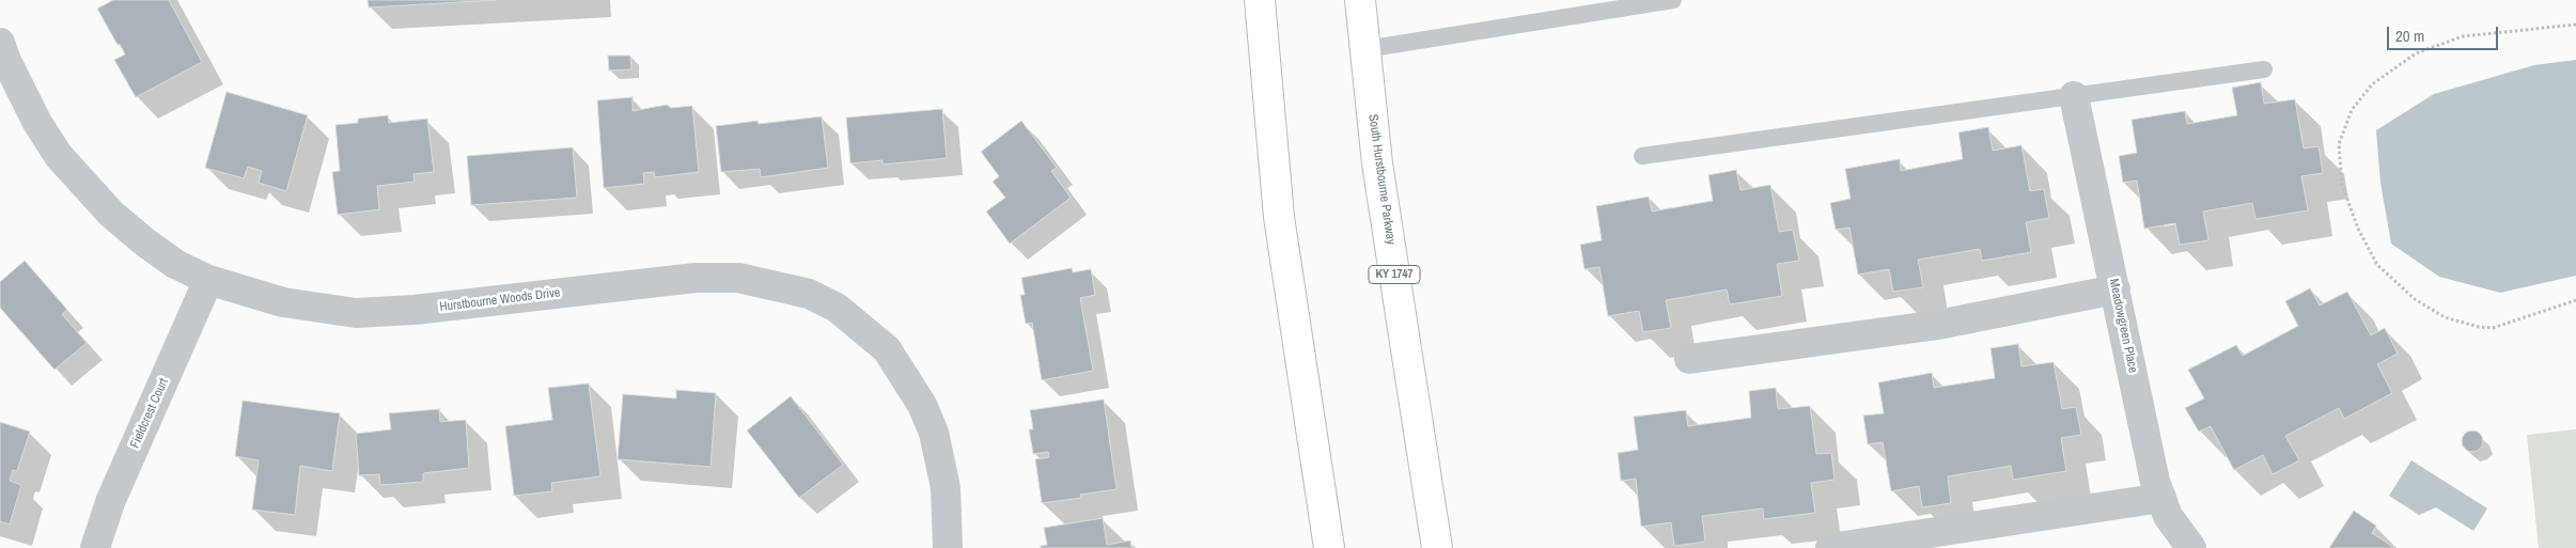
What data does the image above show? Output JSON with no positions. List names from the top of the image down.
{
  "streets": {
    "main road": ["South Hurstbourne Parkway", "KY 1747"],
    "street": ["Hurstbourne Woods Drive", "Meadowgreen Place", "Fieldcrest Court"]
  },
  "crossings": [
    ["Hurstbourne Woods Drive", "Fieldcrest Court"]
  ],
  "scale_bar": "20 m"
}
